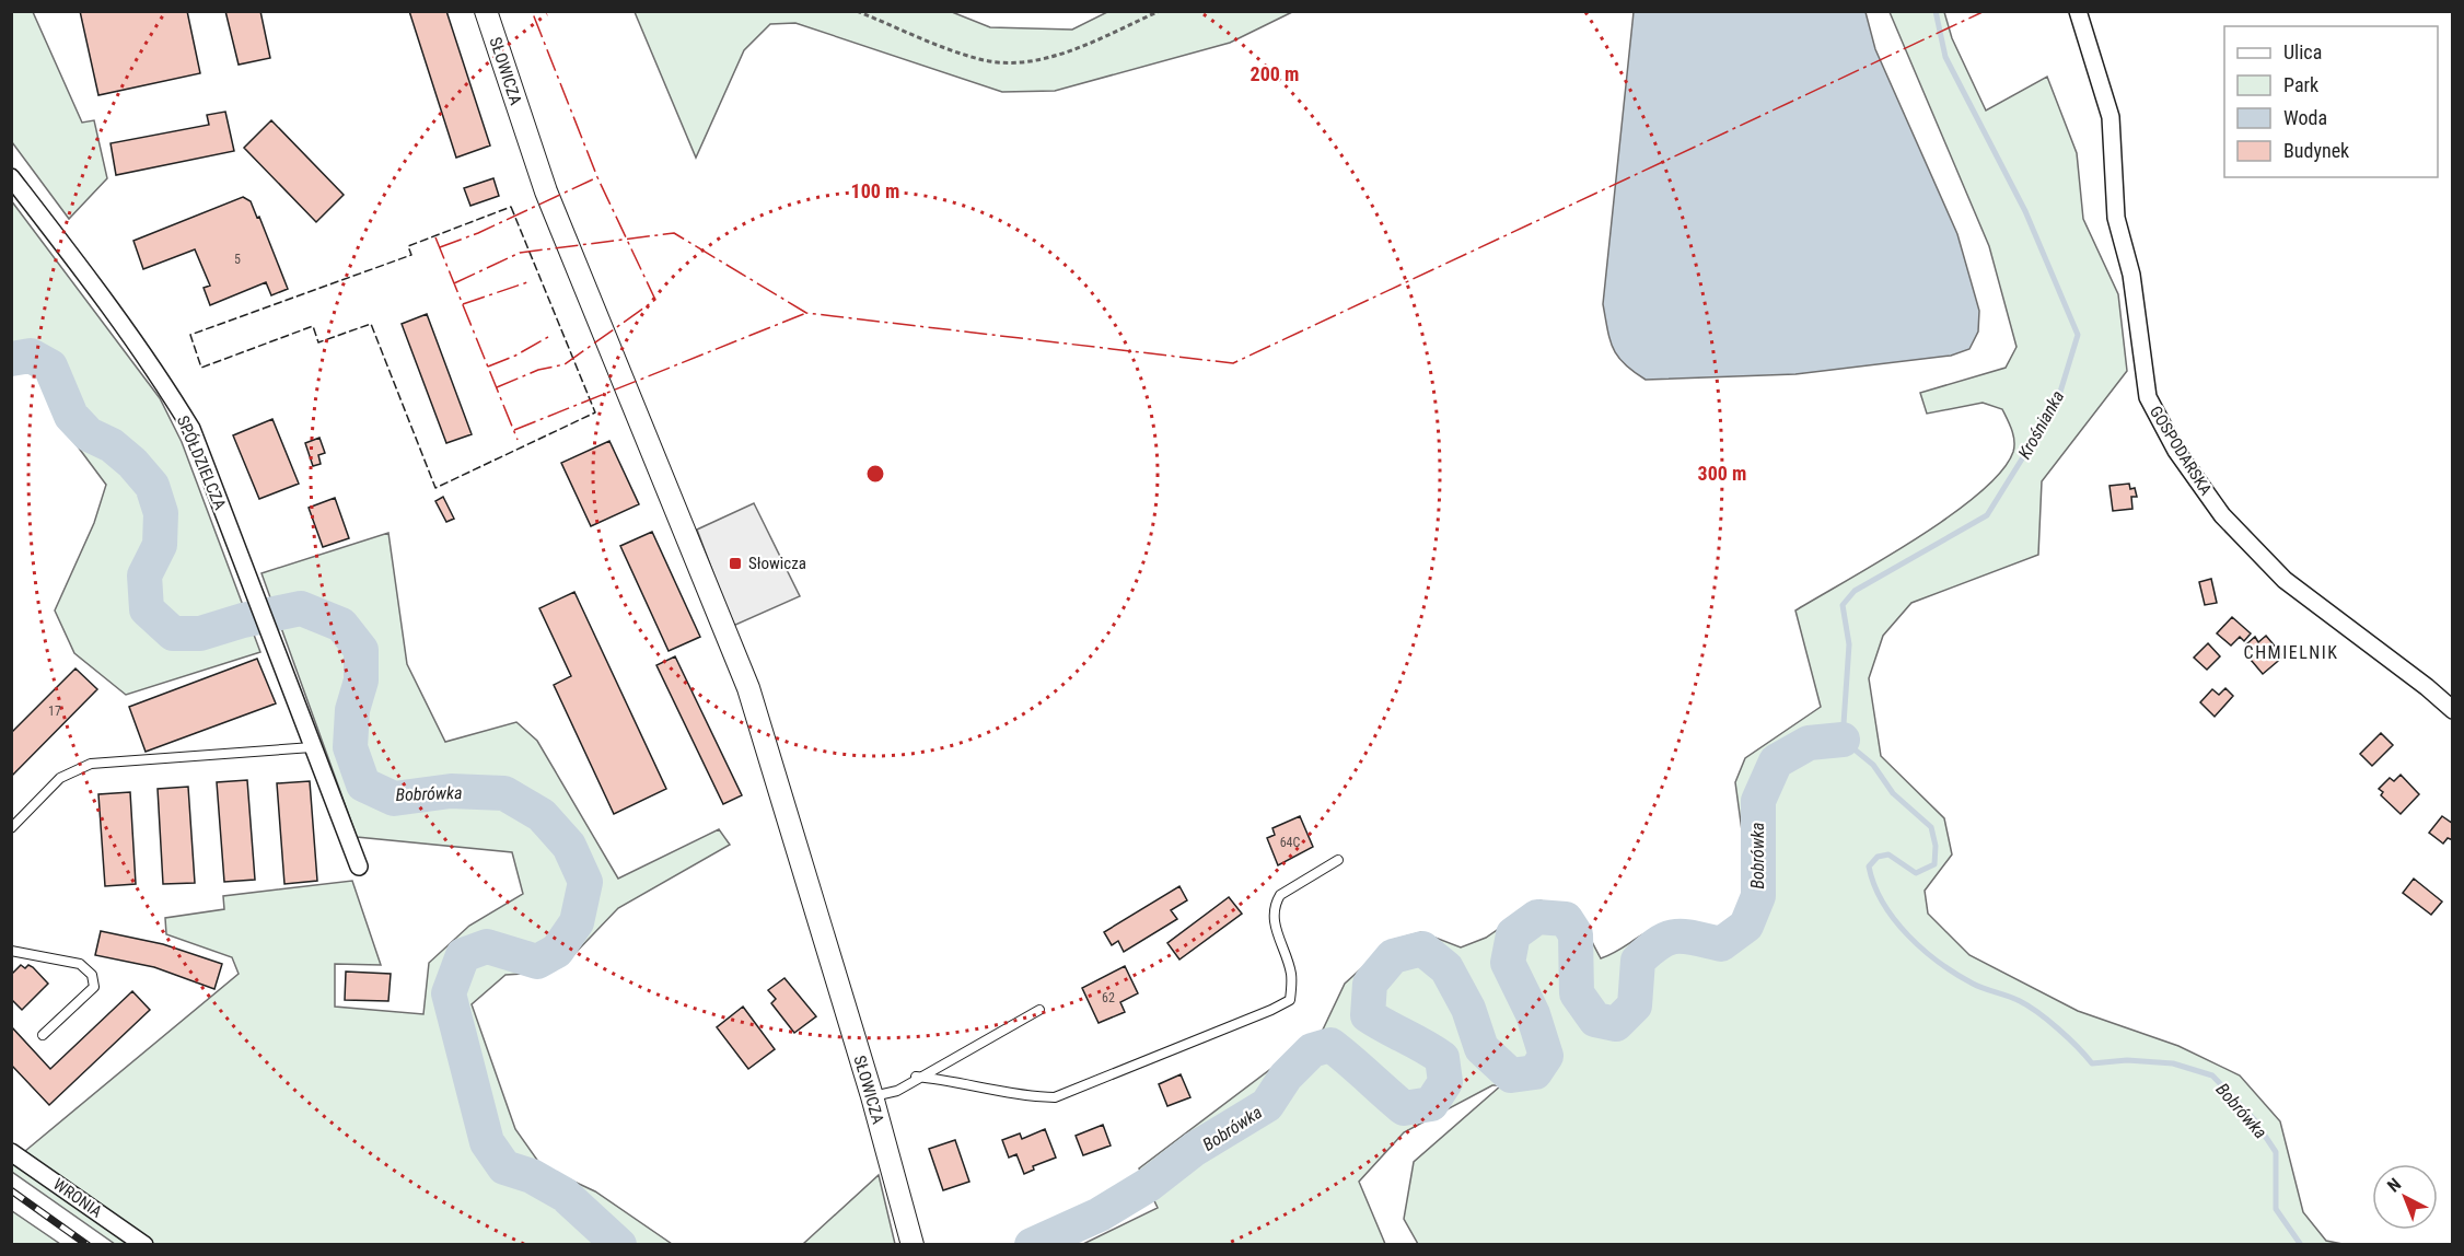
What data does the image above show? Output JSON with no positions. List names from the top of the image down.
{
  "streets": {
    "street": [
      "SŁOWICZA",
      "GOSPODARSKA",
      "SPÓŁDZIELCZA",
      "WRONIA"
    ]
  },
  "districts": ["CHMIELNIK"],
  "water": ["Krośnianka", "Bobrówka"],
  "places": {
    "transit": ["Słowicza"]
  },
  "house_numbers": [
    "5",
    "17",
    "64C",
    "62"
  ],
  "legend": [
    "Ulica",
    "Park",
    "Woda",
    "Budynek"
  ],
  "north": "top left",
  "rings": ["200 m", "100 m", "300 m"]
}
